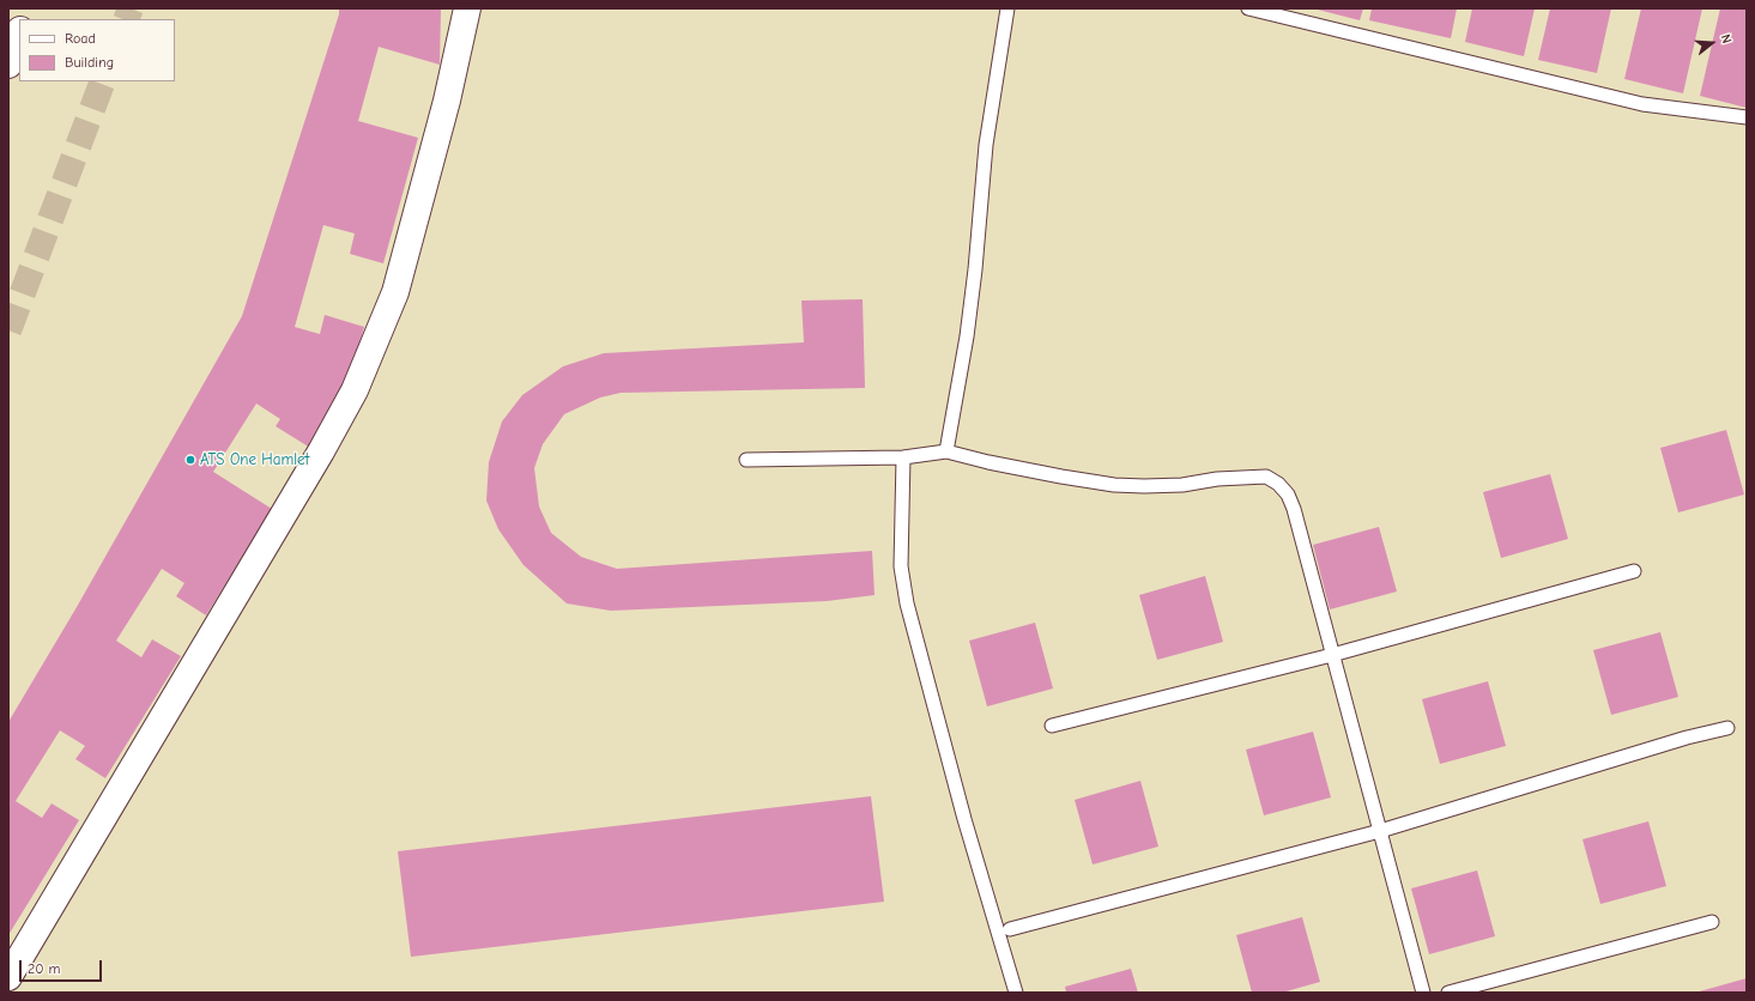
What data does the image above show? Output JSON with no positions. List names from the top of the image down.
{
  "places": ["ATS One Hamlet"],
  "legend": ["Road", "Building"],
  "scale_bar": "20 m",
  "north": "right"
}
